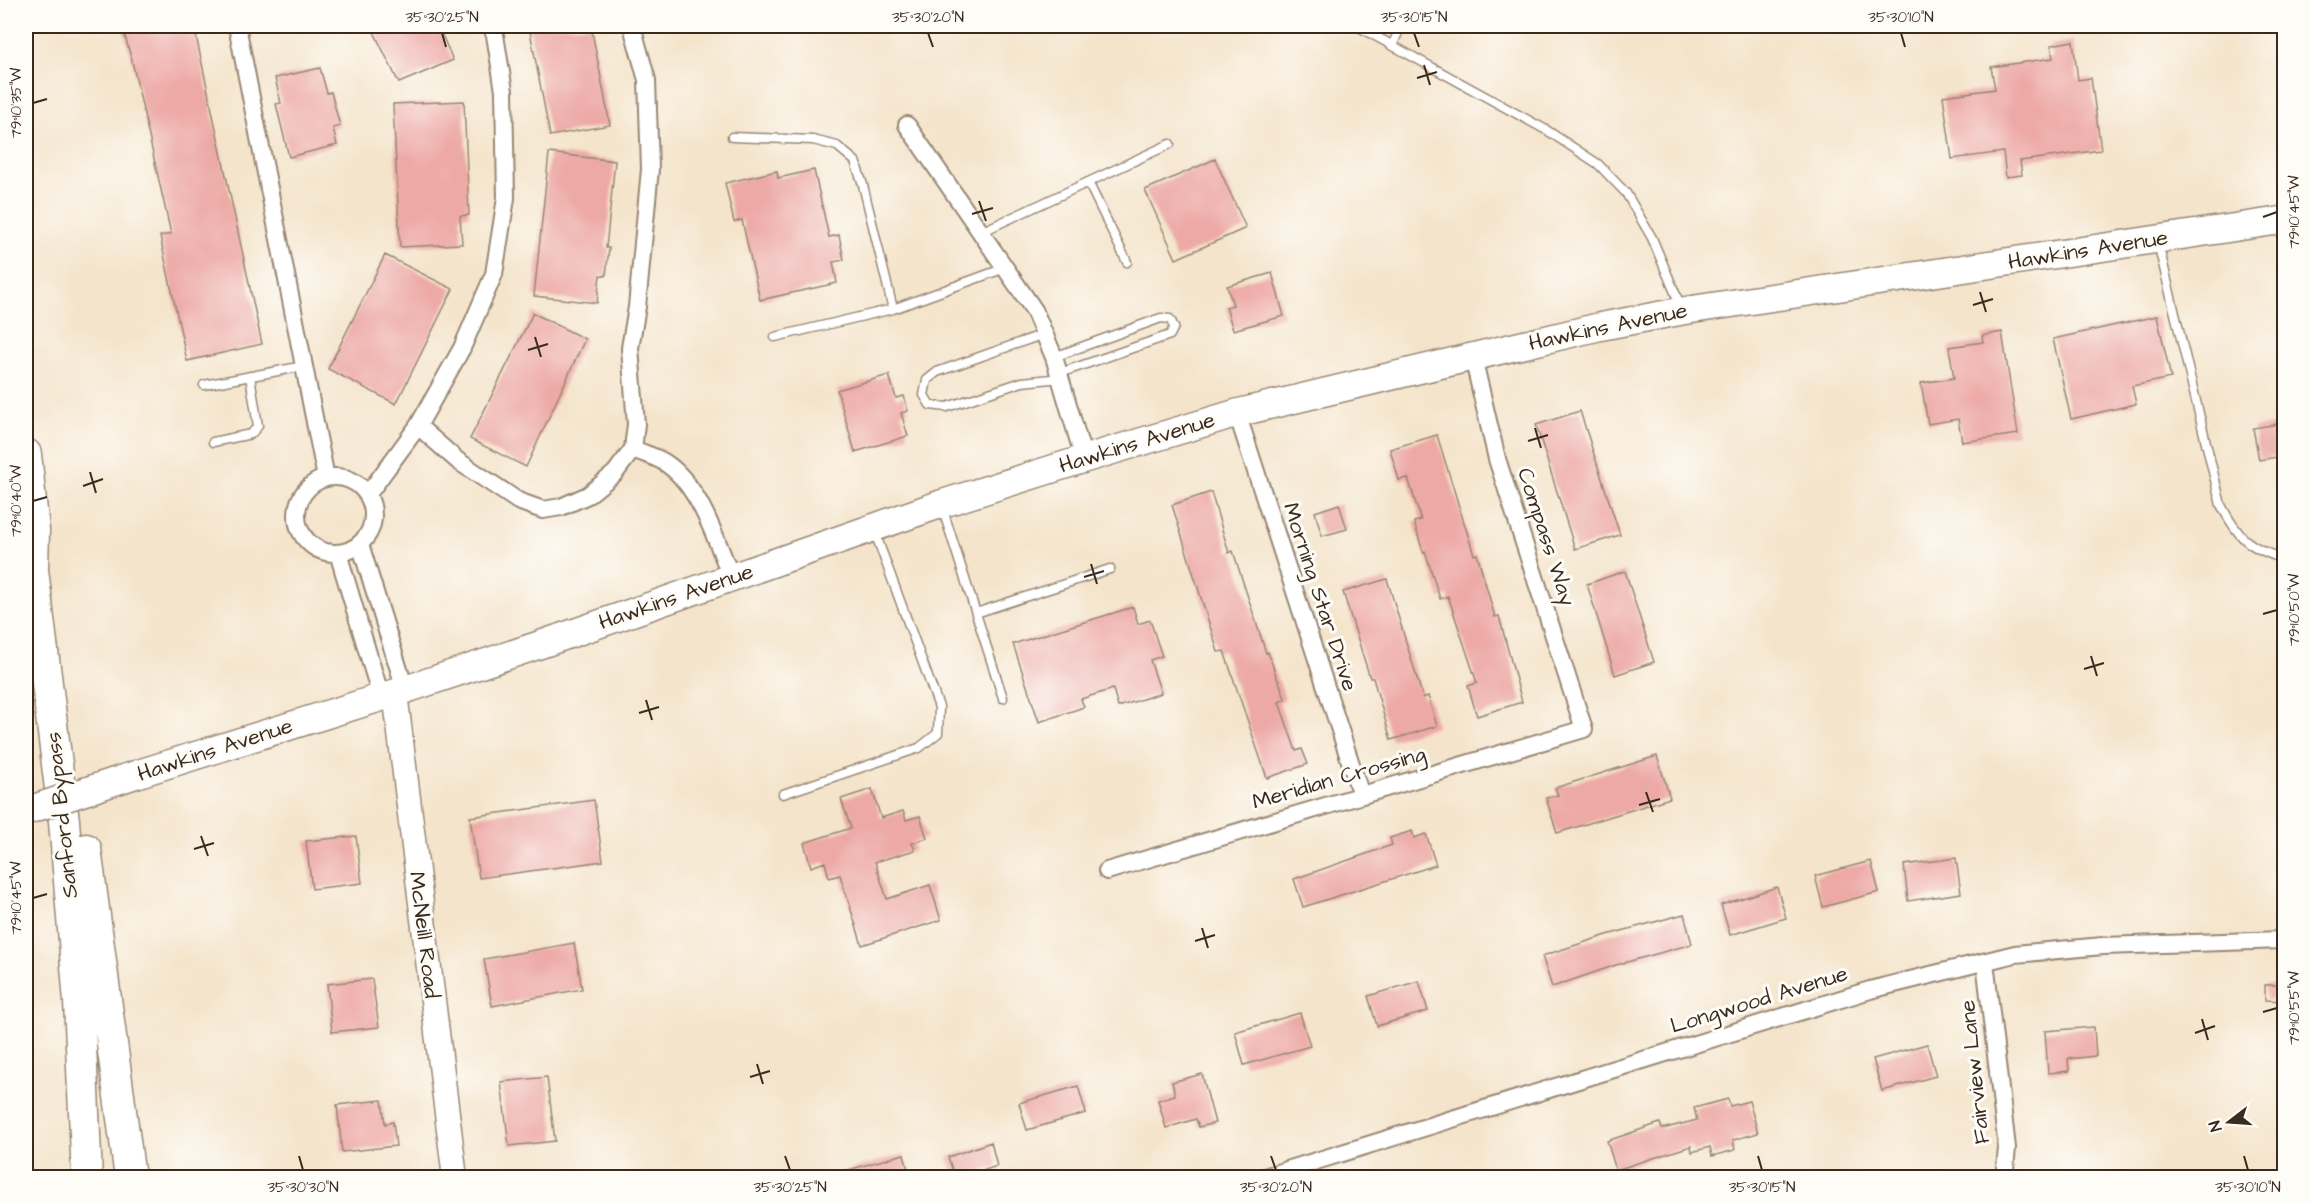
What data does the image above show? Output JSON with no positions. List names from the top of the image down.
{
  "streets": {
    "highway": ["Sanford Bypass"],
    "main road": ["Hawkins Avenue"],
    "street": [
      "Compass Way",
      "Morning Star Drive",
      "Meridian Crossing",
      "McNeill Road",
      "Longwood Avenue",
      "Fairview Lane"
    ]
  },
  "crossings": [
    ["Hawkins Avenue", "Compass Way"],
    ["Hawkins Avenue", "Morning Star Drive"],
    ["Hawkins Avenue", "McNeill Road"],
    ["Compass Way", "Meridian Crossing"],
    ["Morning Star Drive", "Meridian Crossing"],
    ["Longwood Avenue", "Fairview Lane"]
  ],
  "north": "left",
  "coordinates": [
    "35°30'25\"N",
    "35°30'20\"N",
    "35°30'15\"N",
    "35°30'10\"N",
    "79°10'35\"W",
    "79°10'45\"W",
    "79°10'40\"W",
    "79°10'50\"W",
    "79°10'55\"W",
    "35°30'30\"N"
  ]
}
